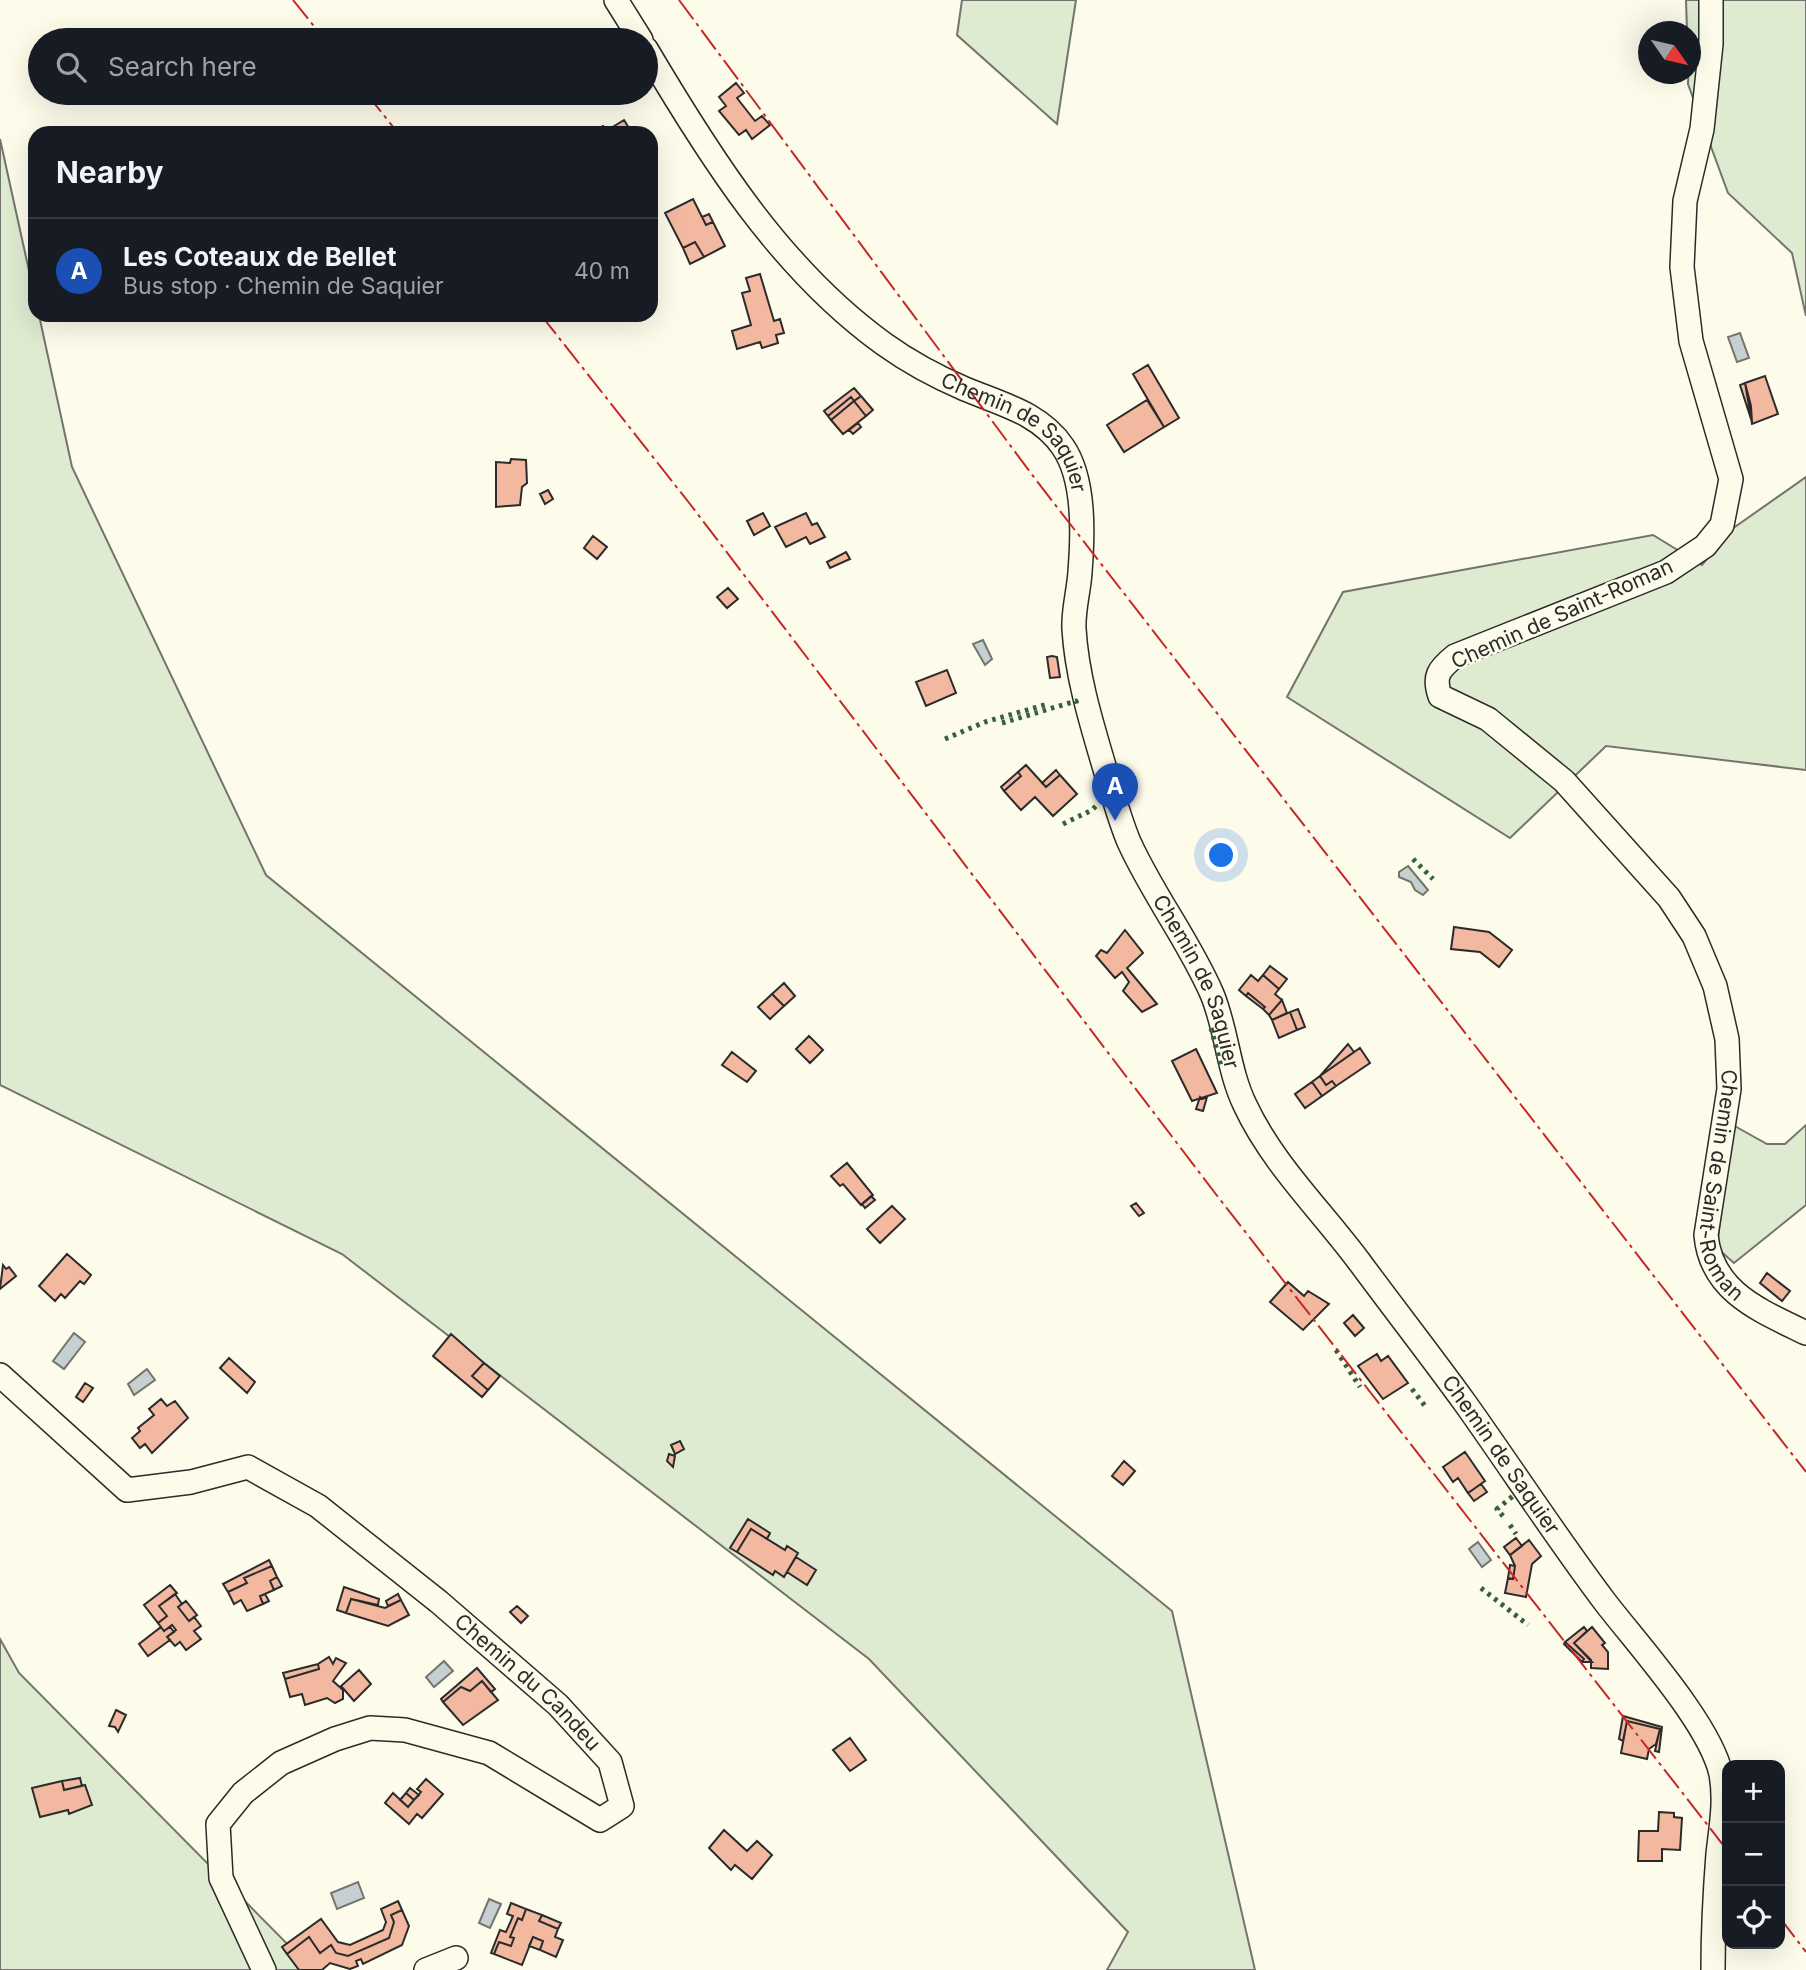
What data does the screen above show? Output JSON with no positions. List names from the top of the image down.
{
  "streets": {
    "street": ["Chemin de Saquier", "Chemin de Saint-Roman", "Chemin du Candeu"]
  },
  "north": "bottom right",
  "page": {
    "search": "Search here",
    "heading": "Nearby",
    "list": [
      {
        "mark": "A",
        "name": "Les Coteaux de Bellet",
        "note": "Bus stop · Chemin de Saquier",
        "value": "40 m"
      }
    ],
    "pins": "A",
    "map_buttons": ["+", "−"]
  }
}
